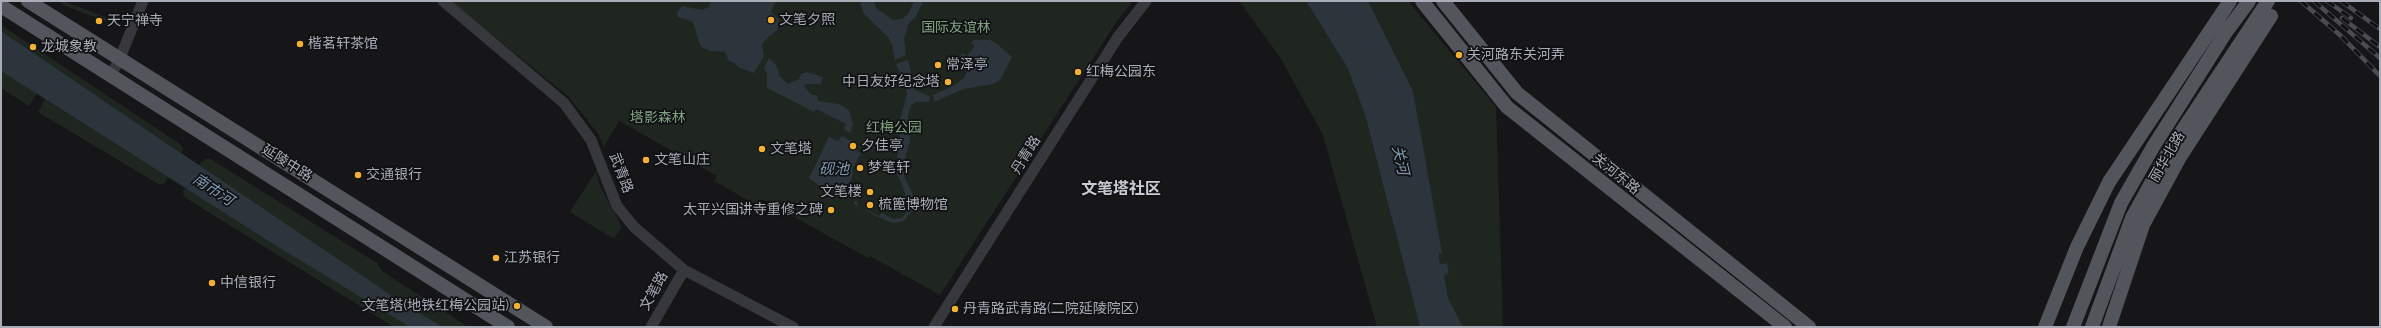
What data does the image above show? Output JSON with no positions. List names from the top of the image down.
{
  "streets": {
    "main road": ["丽华北路", "延陵中路", "关河东路"],
    "street": ["丹青路", "武青路", "文笔路"]
  },
  "crossings": [
    ["武青路", "文笔路"]
  ],
  "districts": ["文笔塔社区"],
  "water": ["关河", "砚池", "南市河"],
  "parks": ["国际友谊林", "塔影森林", "红梅公园"],
  "places": [
    "文笔夕照",
    "天宁禅寺",
    "楷茗轩茶馆",
    "龙城象教",
    "关河路东关河弄",
    "常泽亭",
    "红梅公园东",
    "中日友好纪念塔",
    "夕佳亭",
    "文笔塔",
    "文笔山庄",
    "梦笔轩",
    "交通银行",
    "文笔楼",
    "梳篦博物馆",
    "太平兴国讲寺重修之碑",
    "江苏银行",
    "中信银行",
    "文笔塔(地铁红梅公园站)",
    "丹青路武青路(二院延陵院区)"
  ]
}
